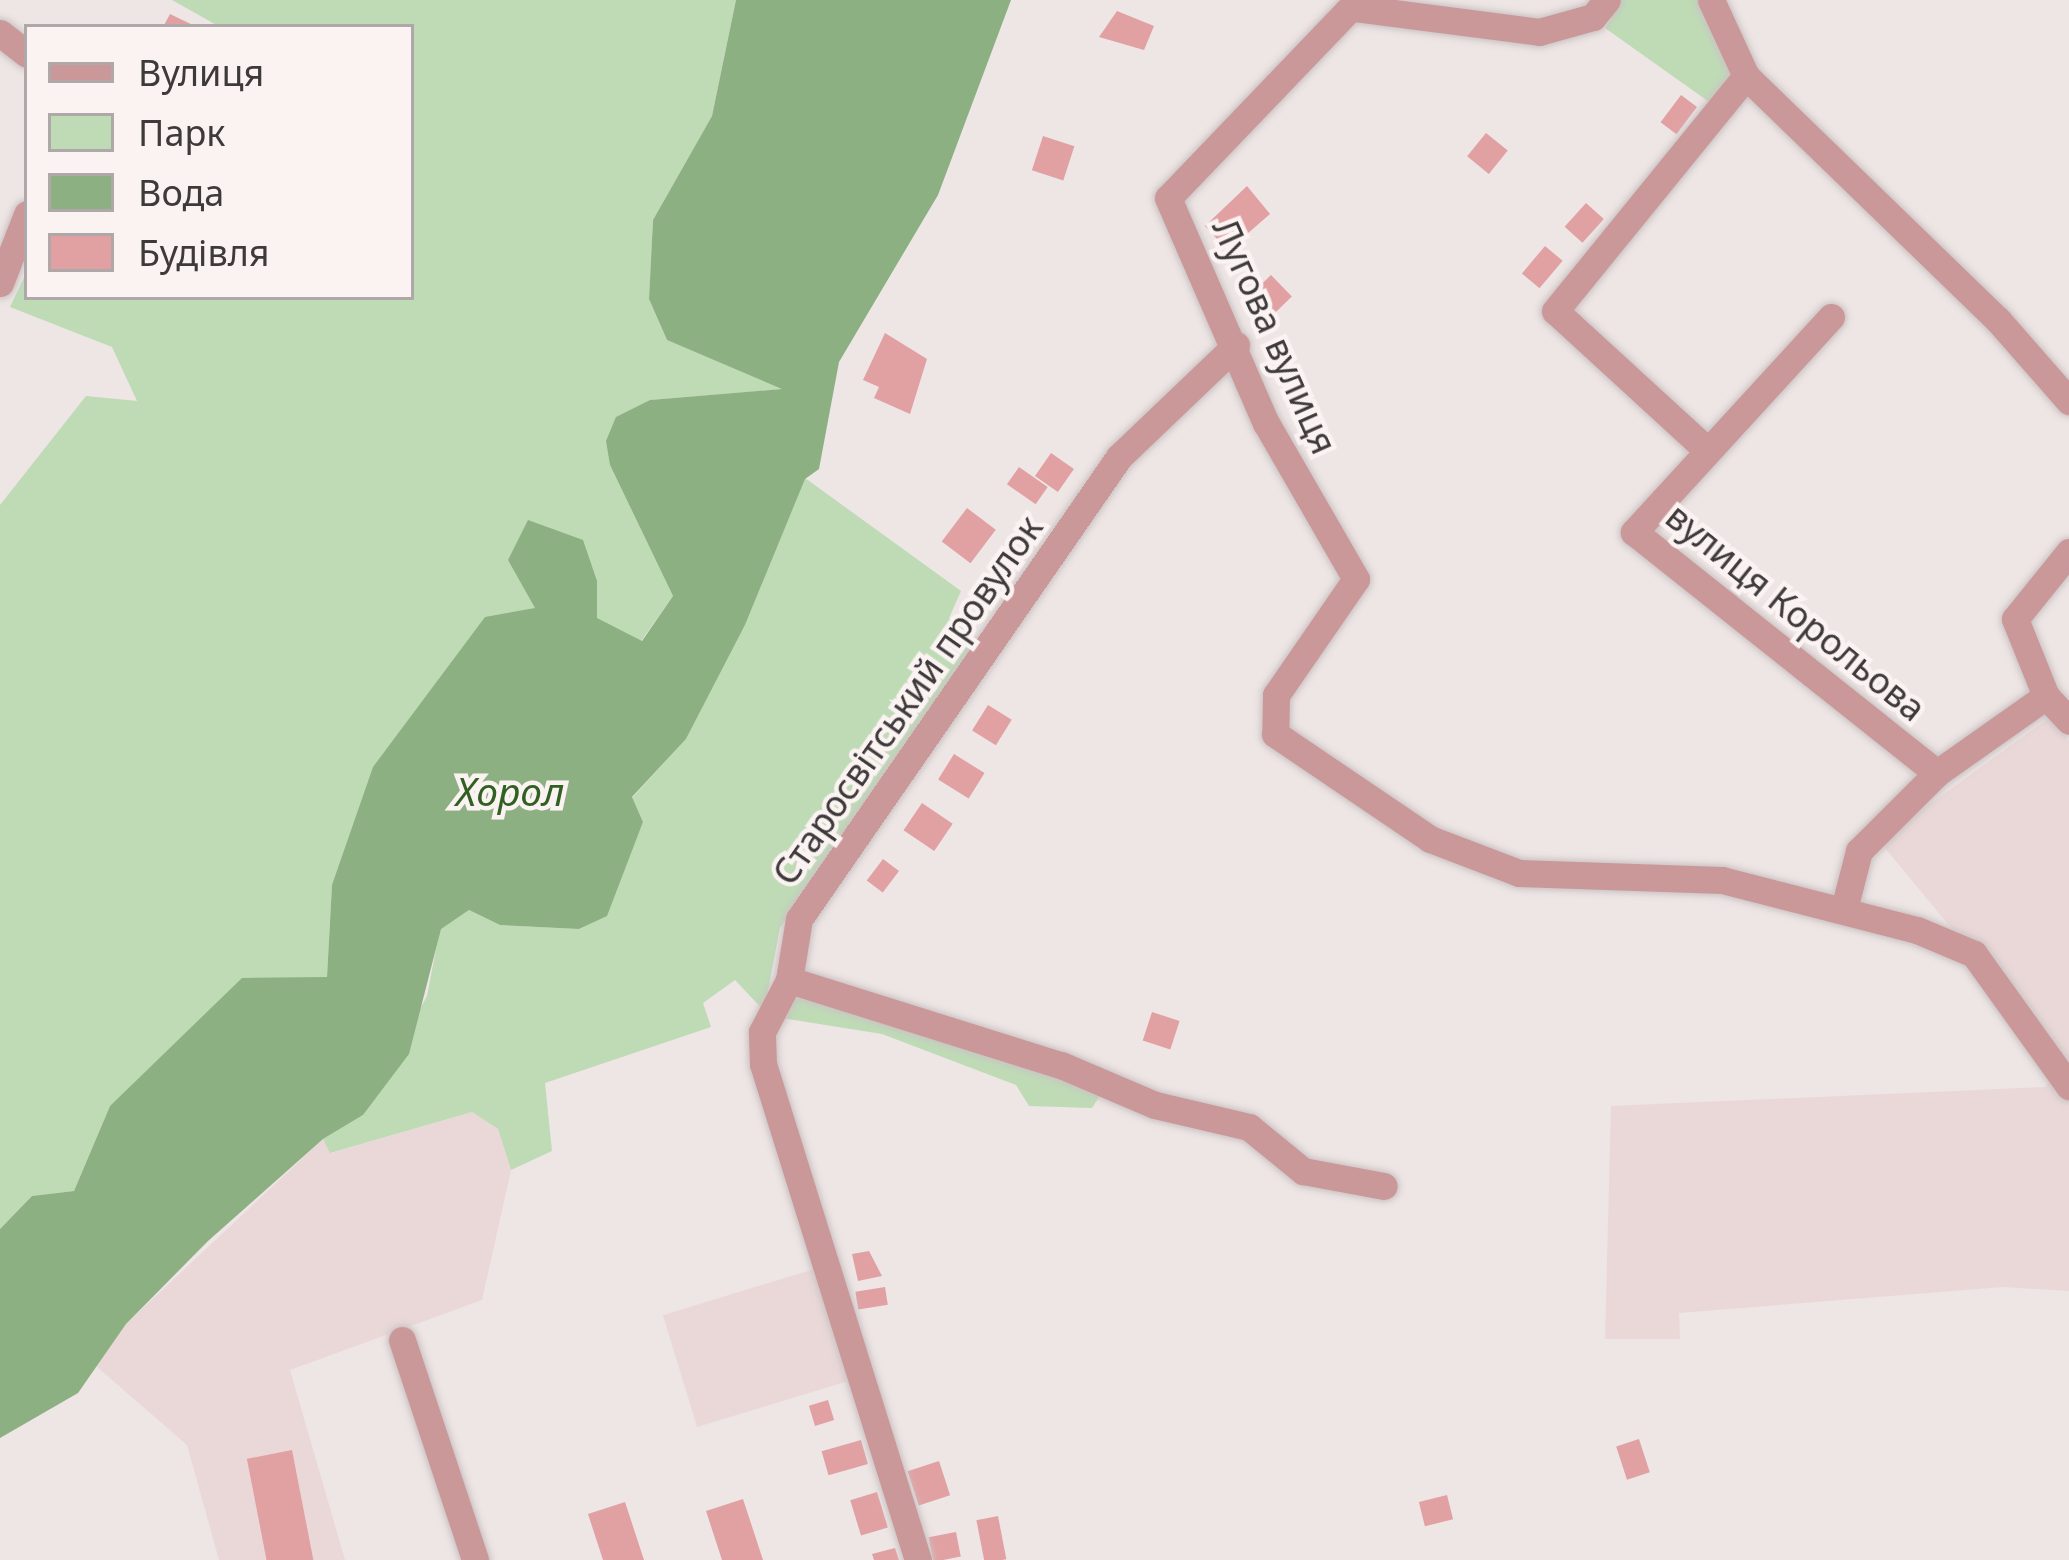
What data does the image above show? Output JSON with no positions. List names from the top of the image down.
{
  "streets": {
    "street": ["Лугова вулиця", "вулиця Корольова", "Старосвітський провулок"]
  },
  "crossings": [
    ["Лугова вулиця", "Старосвітський провулок"]
  ],
  "water": ["Хорол"],
  "legend": [
    "Вулиця",
    "Парк",
    "Вода",
    "Будівля"
  ]
}
